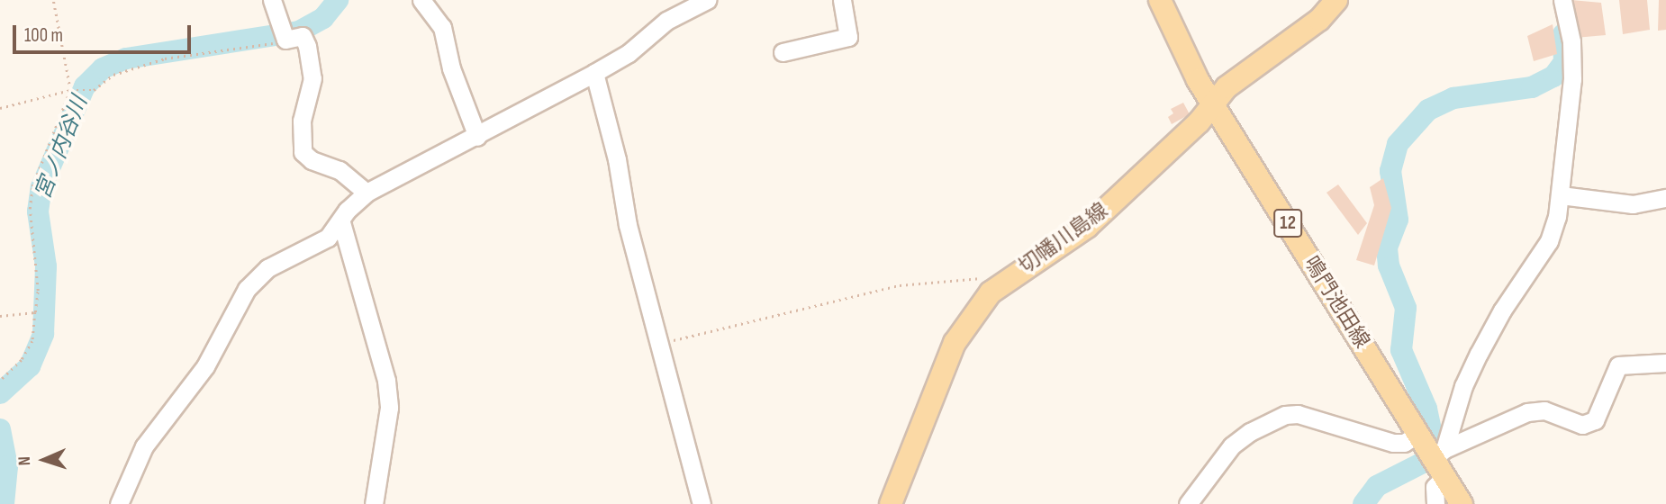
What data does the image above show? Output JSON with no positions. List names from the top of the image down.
{
  "streets": {
    "main road": ["12", "切幡川島線", "鳴門池田線"]
  },
  "crossings": [
    ["切幡川島線", "鳴門池田線"]
  ],
  "water": ["宮ノ内谷川"],
  "scale_bar": "100 m",
  "north": "left"
}
